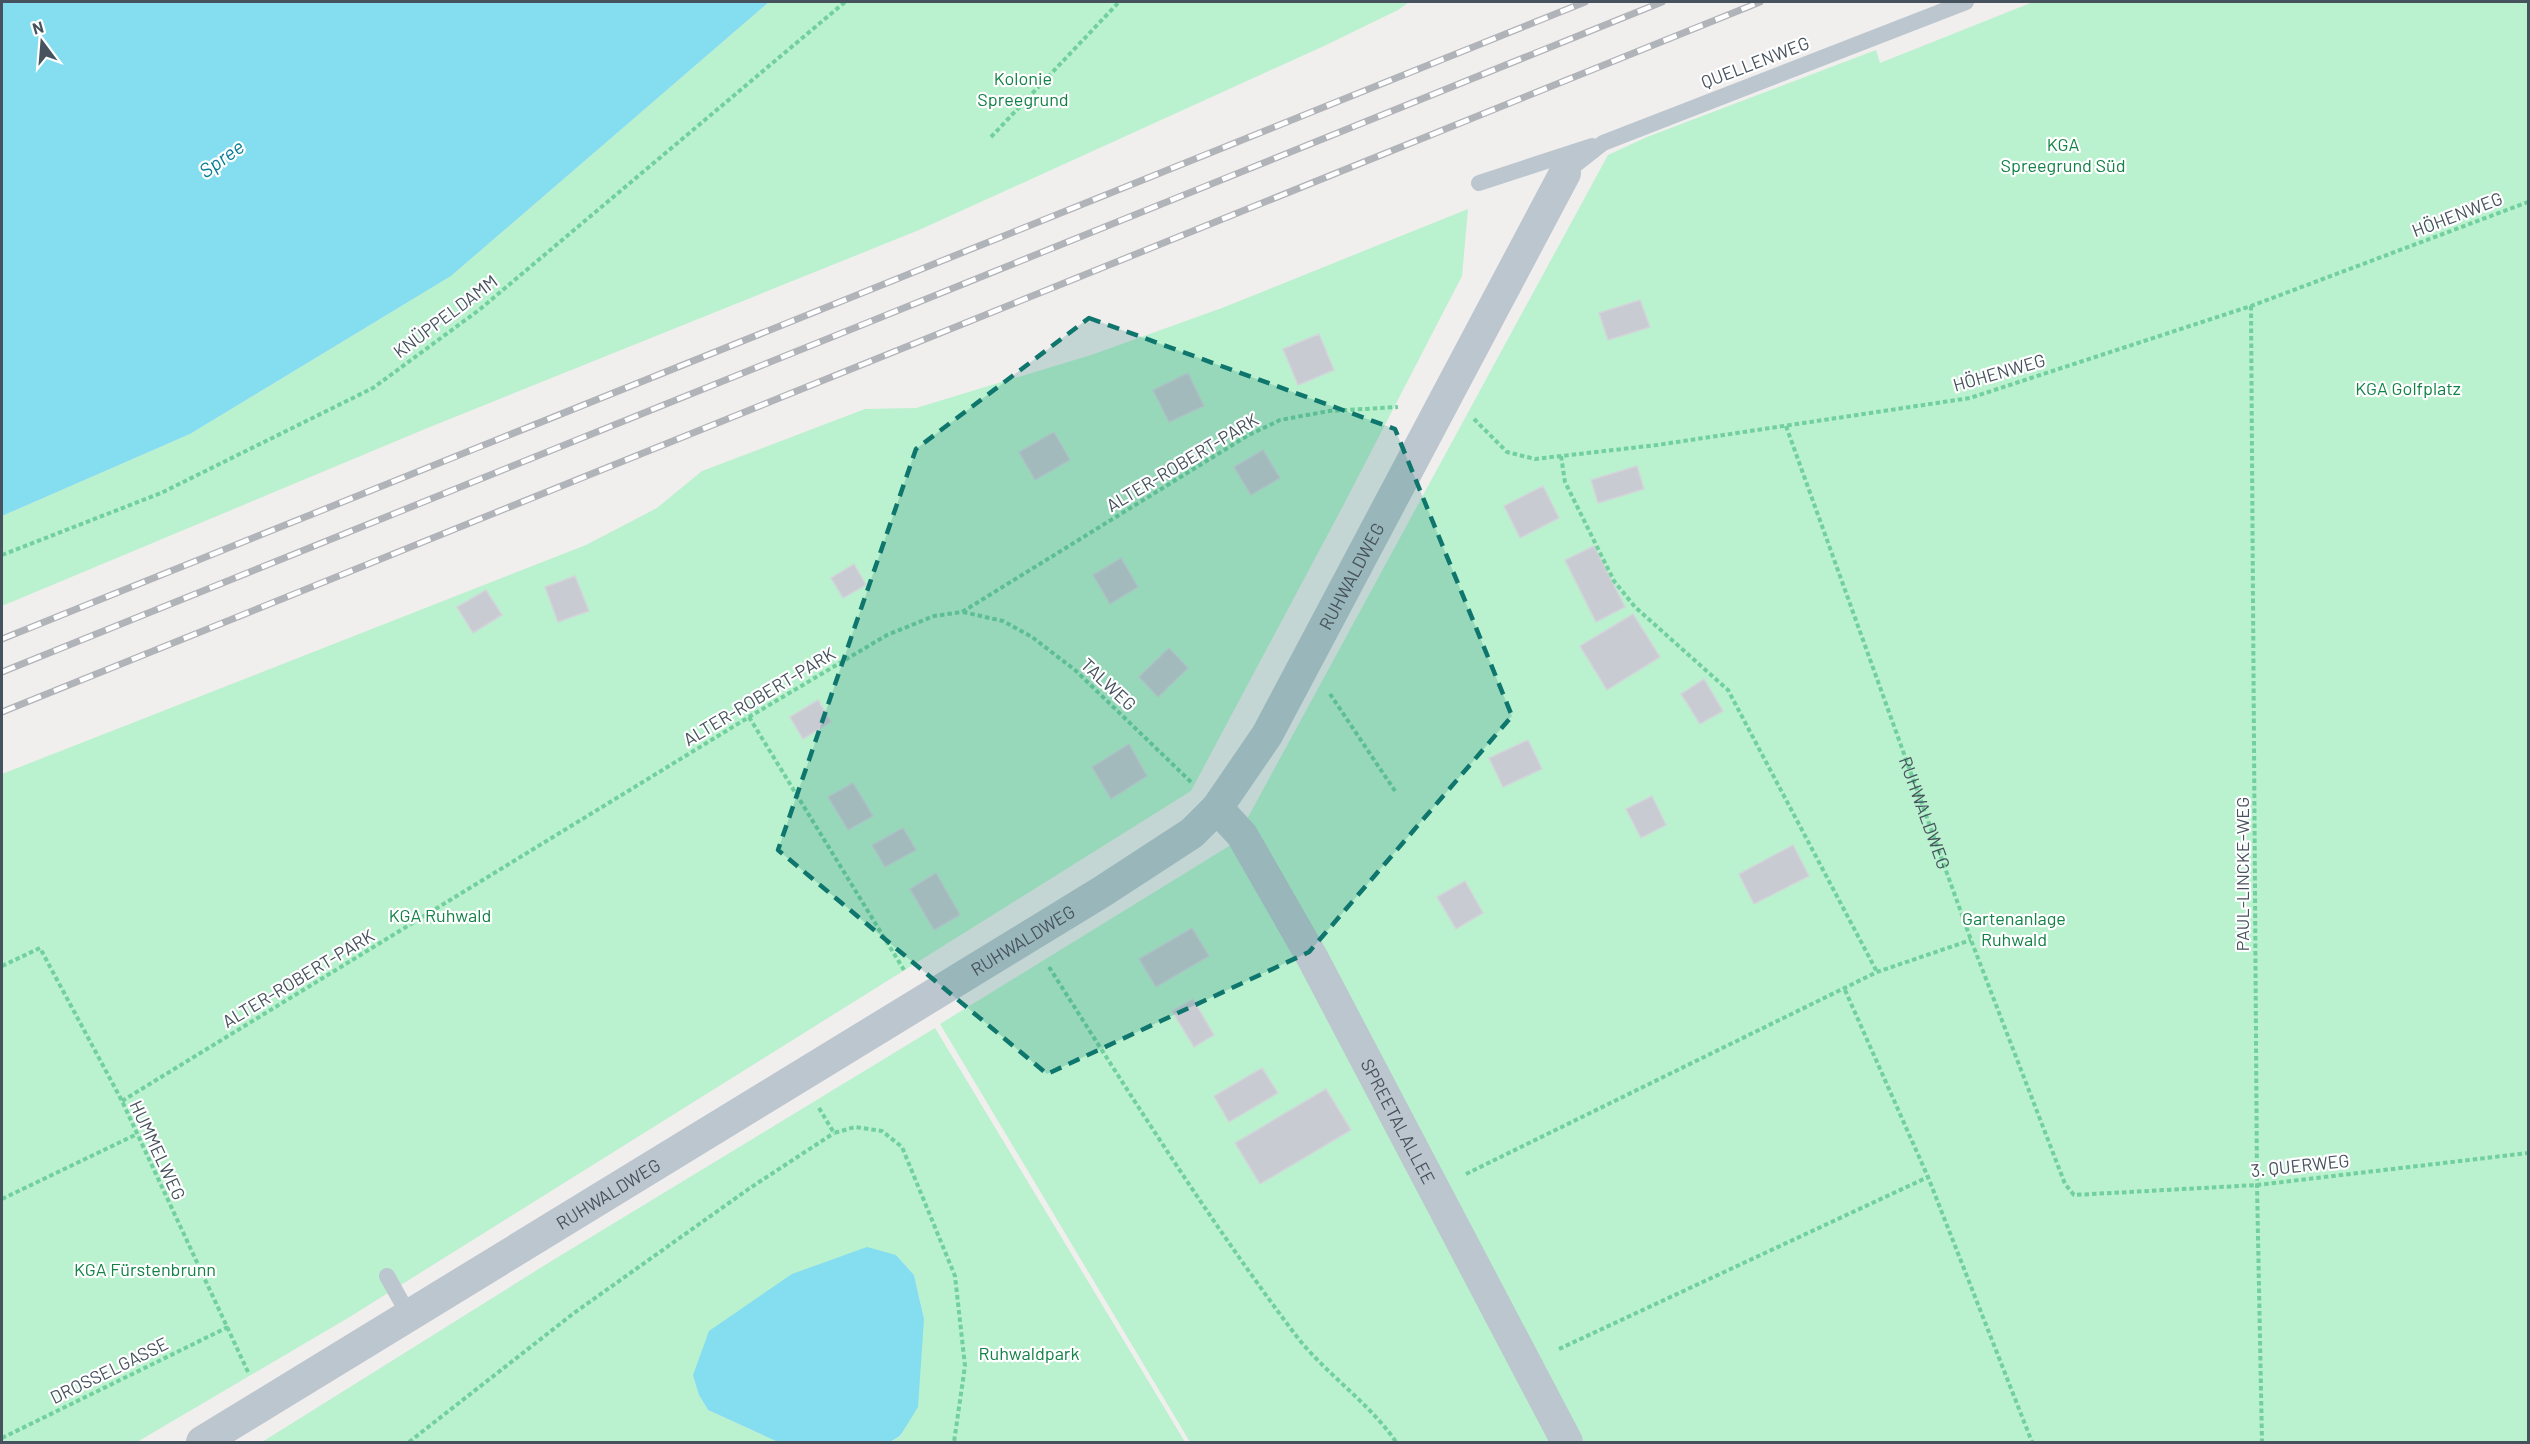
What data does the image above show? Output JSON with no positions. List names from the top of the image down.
{
  "streets": {
    "street": ["RUHWALDWEG", "SPREETALALLEE"],
    "lane": ["QUELLENWEG"],
    "path": [
      "HÖHENWEG",
      "KNÜPPELDAMM",
      "ALTER-ROBERT-PARK",
      "TALWEG",
      "PAUL-LINCKE-WEG",
      "HUMMELWEG",
      "3. QUERWEG",
      "DROSSELGASSE"
    ]
  },
  "crossings": [
    ["QUELLENWEG", "RUHWALDWEG"],
    ["HÖHENWEG", "ALTER-ROBERT-PARK"],
    ["HÖHENWEG", "RUHWALDWEG"],
    ["HÖHENWEG", "PAUL-LINCKE-WEG"],
    ["ALTER-ROBERT-PARK", "RUHWALDWEG"],
    ["ALTER-ROBERT-PARK", "TALWEG"],
    ["ALTER-ROBERT-PARK", "HUMMELWEG"],
    ["RUHWALDWEG", "TALWEG"],
    ["RUHWALDWEG", "SPREETALALLEE"],
    ["RUHWALDWEG", "HUMMELWEG"],
    ["RUHWALDWEG", "3. QUERWEG"],
    ["TALWEG", "SPREETALALLEE"],
    ["PAUL-LINCKE-WEG", "3. QUERWEG"],
    ["HUMMELWEG", "DROSSELGASSE"]
  ],
  "water": ["Spree"],
  "parks": [
    "Kolonie Spreegrund",
    "KGA Spreegrund Süd",
    "KGA Golfplatz",
    "KGA Ruhwald",
    "Gartenanlage Ruhwald",
    "KGA Fürstenbrunn",
    "Ruhwaldpark"
  ],
  "north": "top"
}
